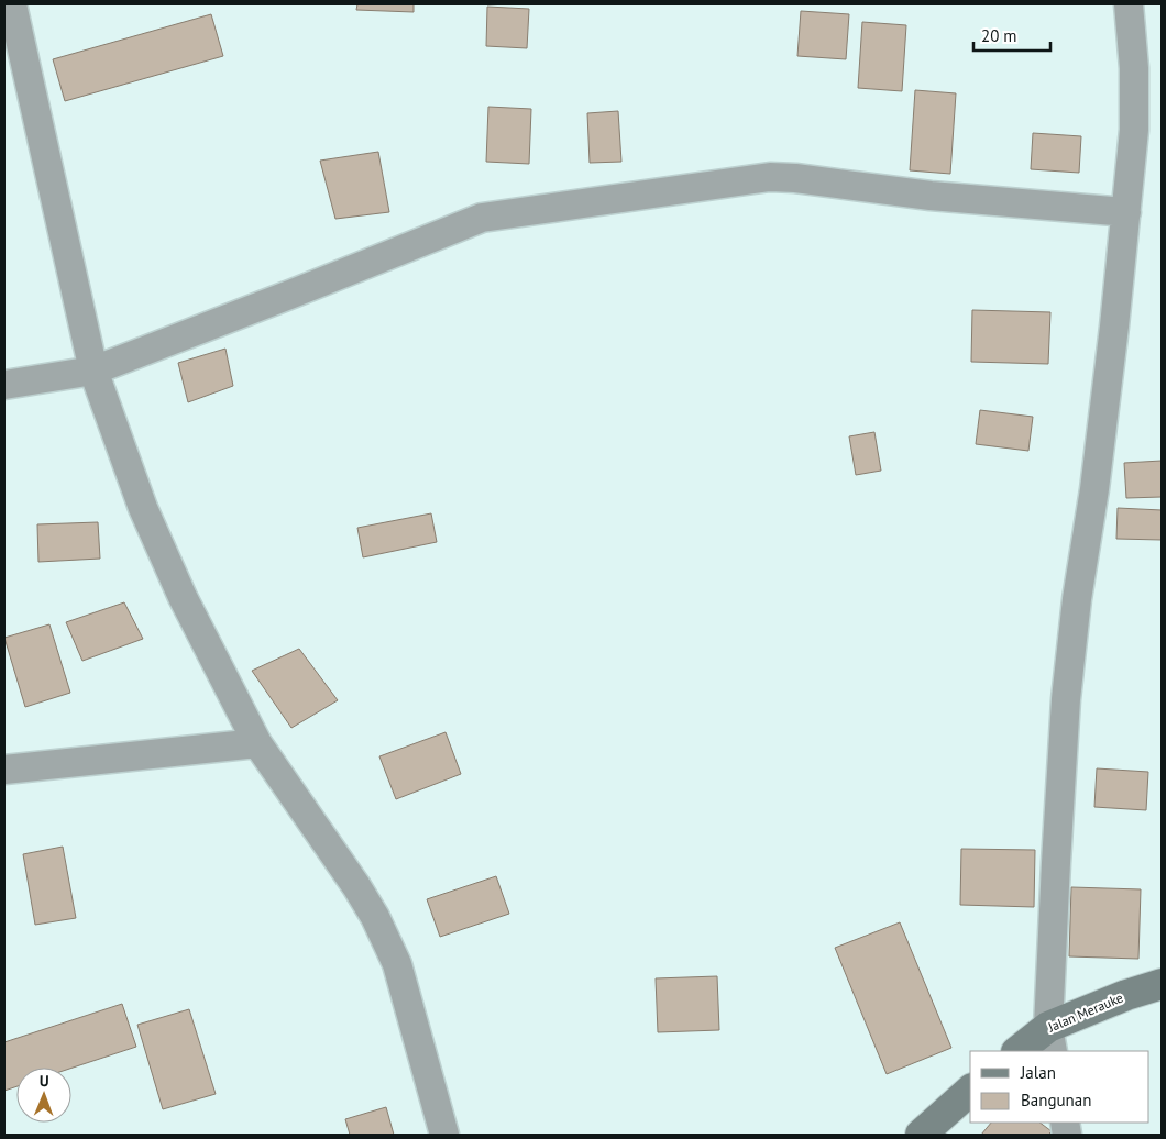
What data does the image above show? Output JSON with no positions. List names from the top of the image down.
{
  "streets": {
    "street": ["Jalan Merauke"]
  },
  "legend": ["Jalan", "Bangunan"],
  "scale_bar": "20 m",
  "north": "top"
}
